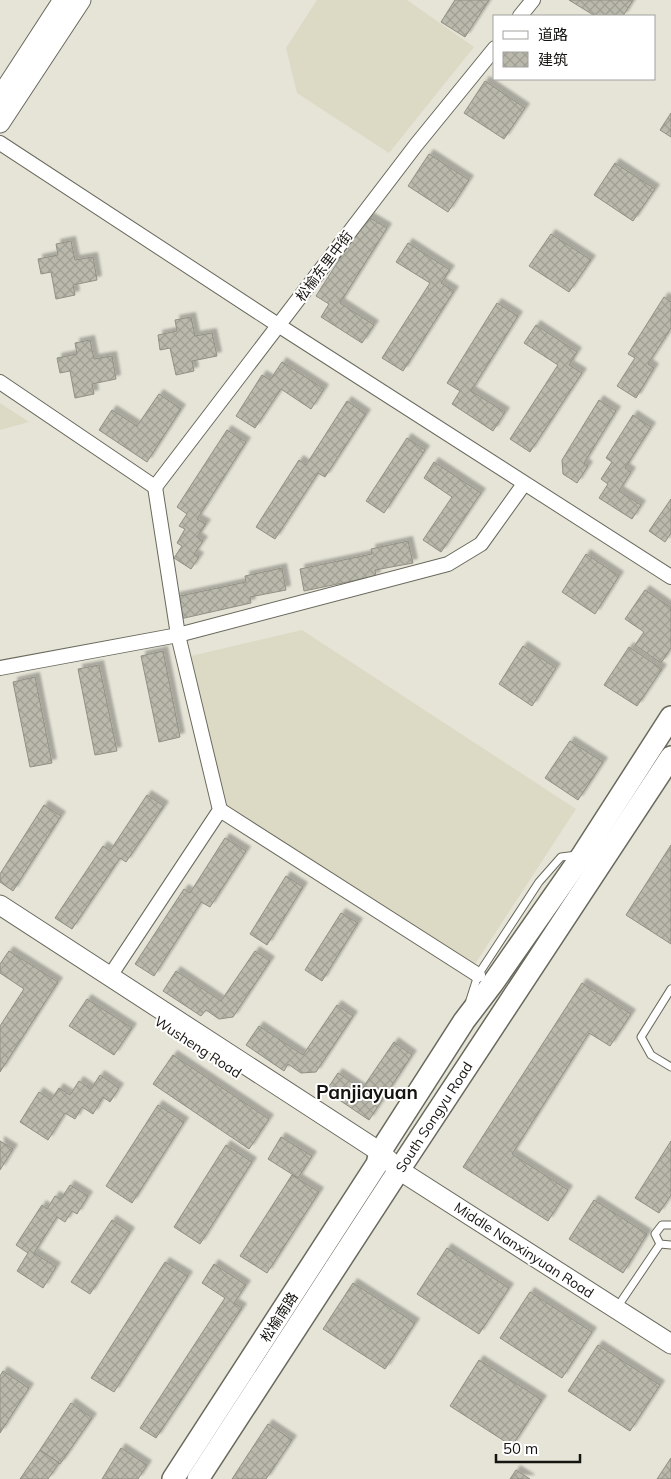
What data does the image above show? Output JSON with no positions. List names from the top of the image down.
{
  "streets": {
    "main road": ["South Songyu Road", "松榆南路"],
    "street": ["松榆东里中街", "Wusheng Road", "Middle Nanxinyuan Road"]
  },
  "crossings": [
    ["Wusheng Road", "South Songyu Road"],
    ["Wusheng Road", "Middle Nanxinyuan Road"],
    ["Wusheng Road", "松榆南路"],
    ["South Songyu Road", "Middle Nanxinyuan Road"],
    ["South Songyu Road", "松榆南路"],
    ["Middle Nanxinyuan Road", "松榆南路"]
  ],
  "districts": ["Panjiayuan"],
  "legend": ["道路", "建筑"],
  "scale_bar": "50 m"
}
